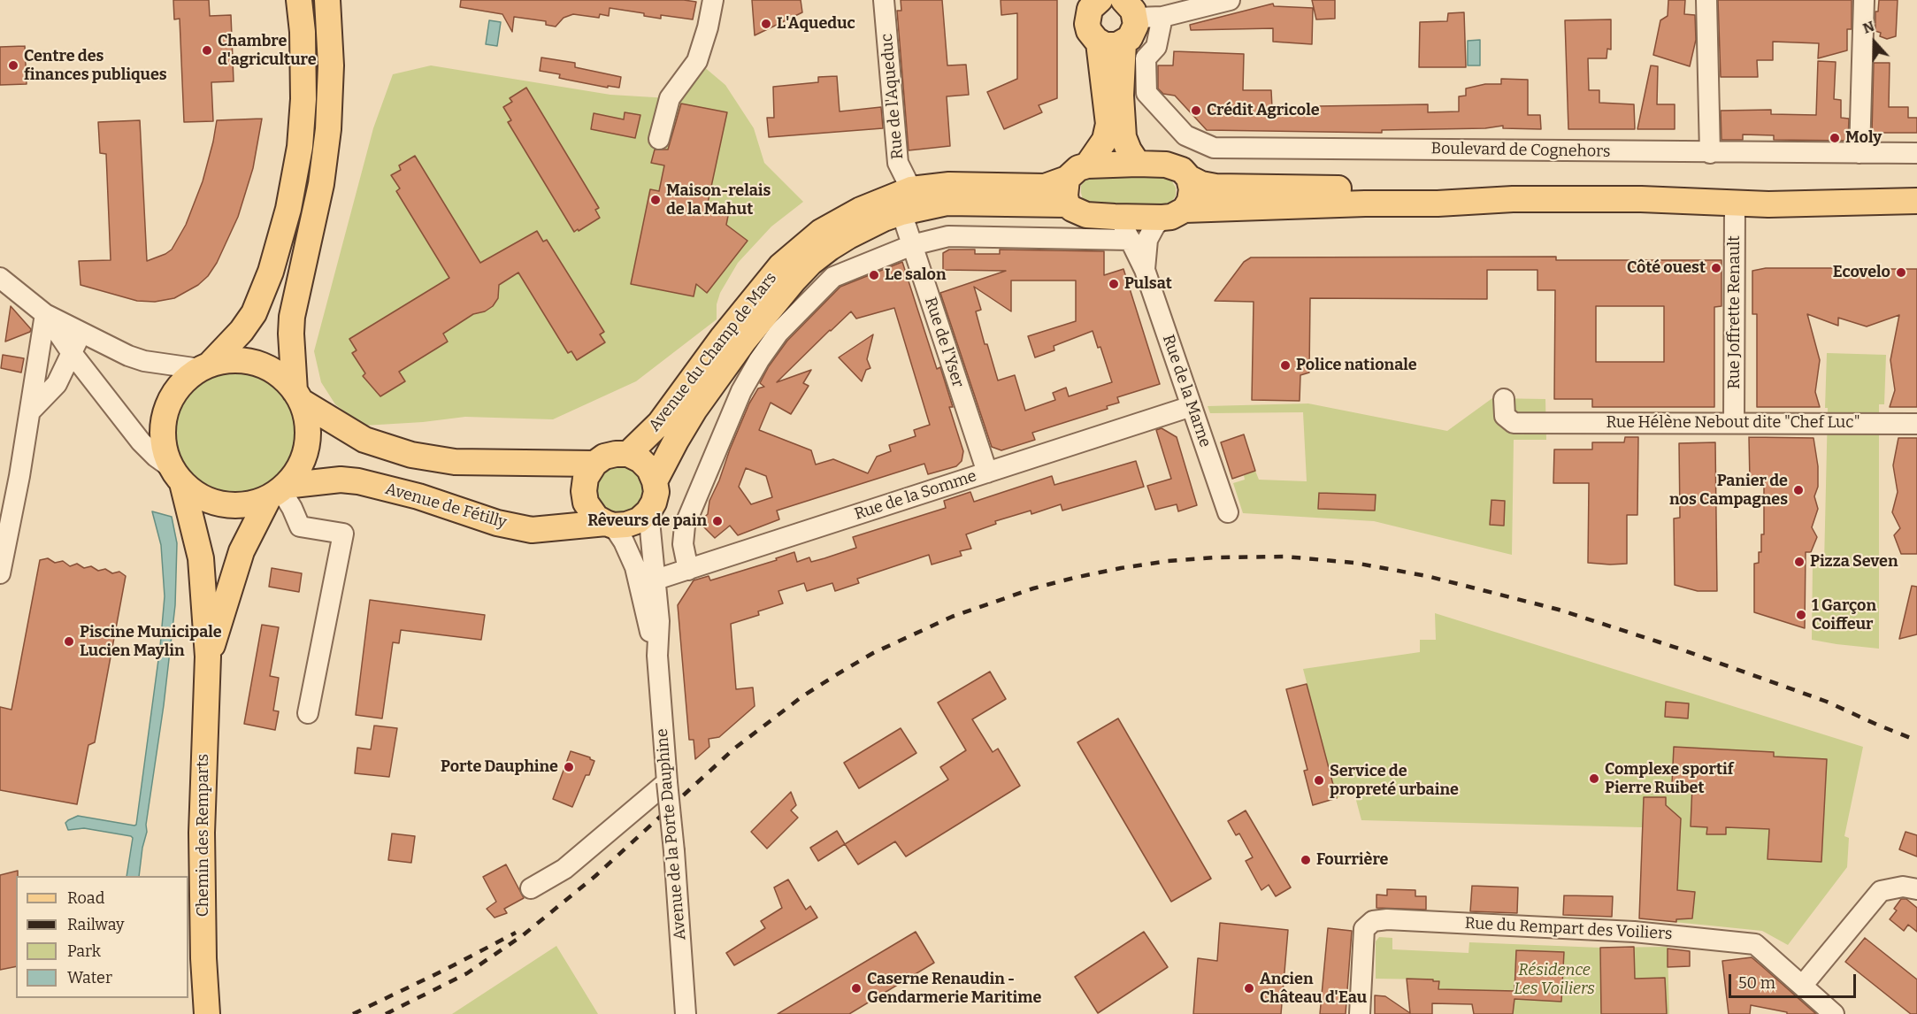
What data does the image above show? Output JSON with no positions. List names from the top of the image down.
{
  "streets": {
    "main road": ["Avenue du Champ de Mars", "Avenue de Fétilly", "Chemin des Remparts"],
    "street": [
      "Rue de l'Aqueduc",
      "Boulevard de Cognehors",
      "Rue Joffrette Renault",
      "Rue de l'Yser",
      "Rue de la Marne",
      "Rue Hélène Nebout dite \"Chef Luc\"",
      "Rue de la Somme",
      "Avenue de la Porte Dauphine",
      "Rue du Rempart des Voiliers"
    ]
  },
  "crossings": [
    ["Rue de l'Aqueduc", "Avenue du Champ de Mars"],
    ["Rue Joffrette Renault", "Rue Hélène Nebout dite \"Chef Luc\""],
    ["Rue de l'Yser", "Avenue du Champ de Mars"],
    ["Rue de l'Yser", "Rue de la Somme"],
    ["Avenue du Champ de Mars", "Avenue de Fétilly"],
    ["Avenue du Champ de Mars", "Avenue de la Porte Dauphine"],
    ["Rue de la Marne", "Rue de la Somme"],
    ["Rue de la Somme", "Avenue de la Porte Dauphine"],
    ["Avenue de Fétilly", "Avenue de la Porte Dauphine"],
    ["Avenue de Fétilly", "Chemin des Remparts"]
  ],
  "parks": ["Résidence Les Voiliers"],
  "places": [
    "L'Aqueduc",
    "Chambre d'agriculture",
    "Centre des finances publiques",
    "Crédit Agricole",
    "Moly",
    "Maison-relais de la Mahut",
    "Côté ouest",
    "Ecovelo",
    "Le salon",
    "Pulsat",
    "Police nationale",
    "Panier de nos Campagnes",
    "Rêveurs de pain",
    "Pizza Seven",
    "1 Garçon Coiffeur",
    "Piscine Municipale Lucien Maylin",
    "Porte Dauphine",
    "Complexe sportif Pierre Ruibet",
    "Service de propreté urbaine",
    "Fourrière",
    "Caserne Renaudin - Gendarmerie Maritime",
    "Ancien Château d'Eau"
  ],
  "legend": [
    "Road",
    "Railway",
    "Park",
    "Water"
  ],
  "scale_bar": "50 m",
  "north": "top"
}
